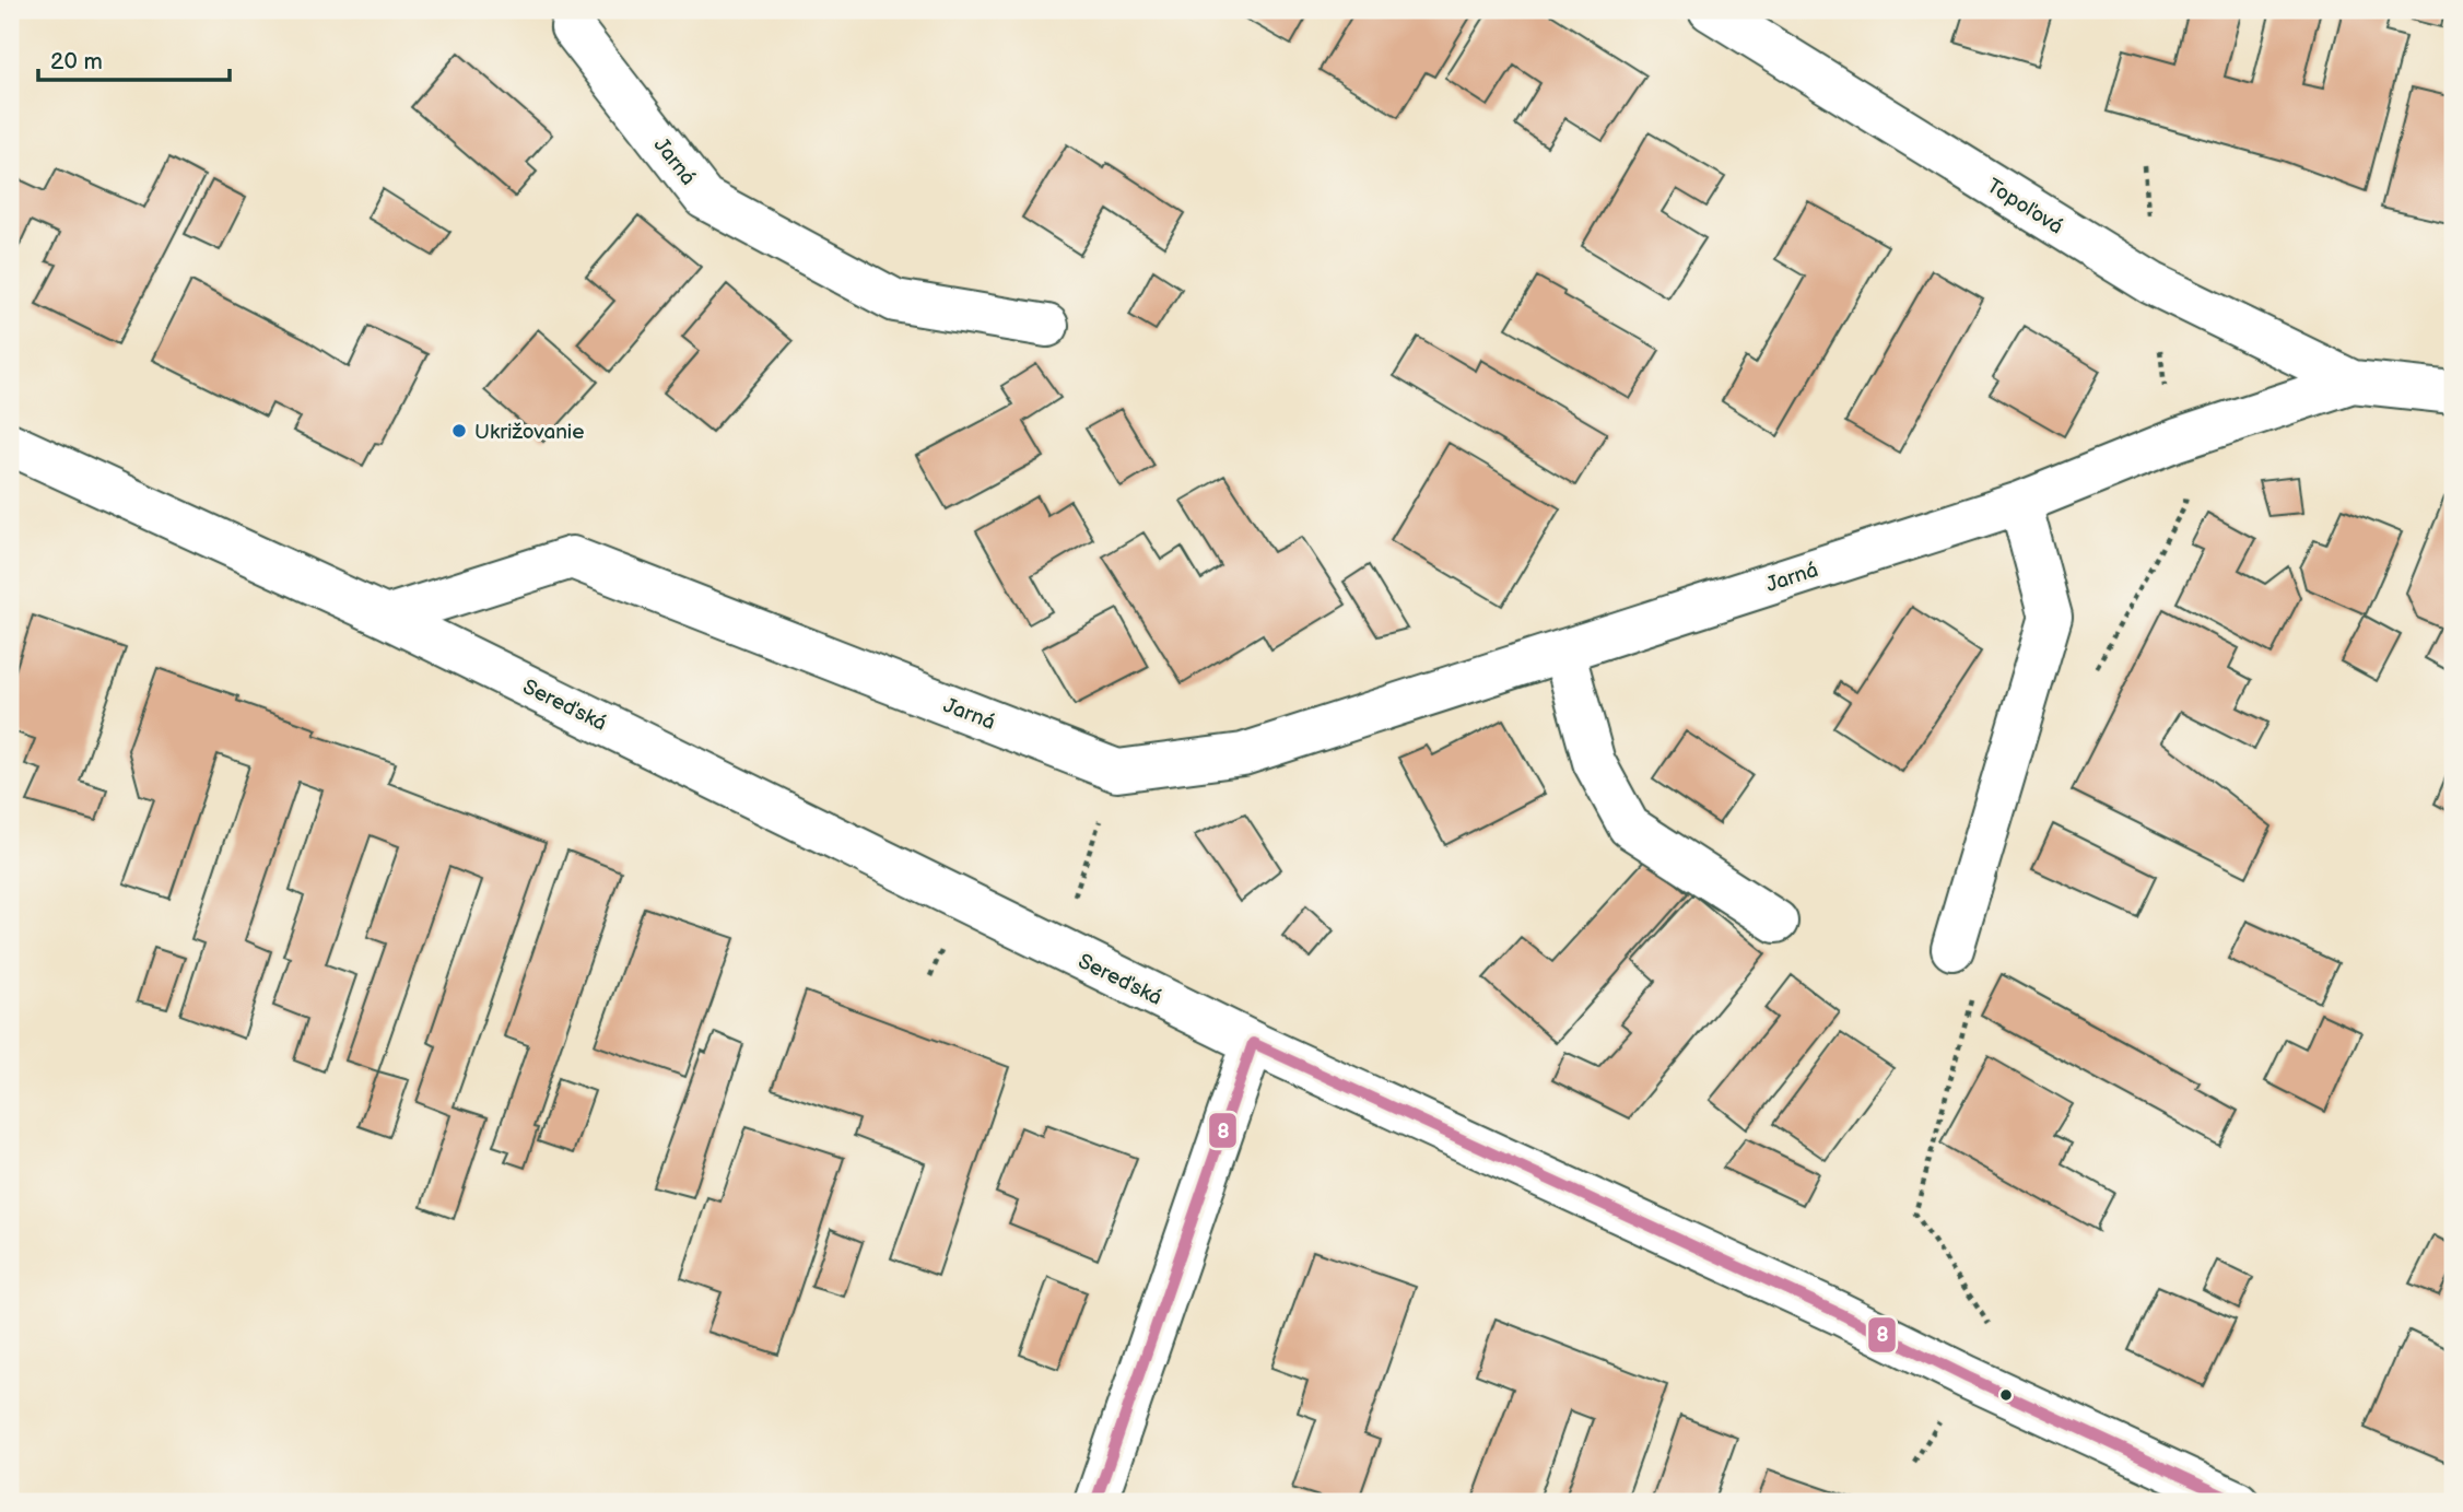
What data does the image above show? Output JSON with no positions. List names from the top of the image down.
{
  "streets": {
    "street": ["Jarná", "Topoľová", "Sereďská"]
  },
  "crossings": [
    ["Jarná", "Topoľová"],
    ["Jarná", "Sereďská"]
  ],
  "places": ["Ukrižovanie"],
  "lines": ["transit line 8"],
  "scale_bar": "20 m"
}
